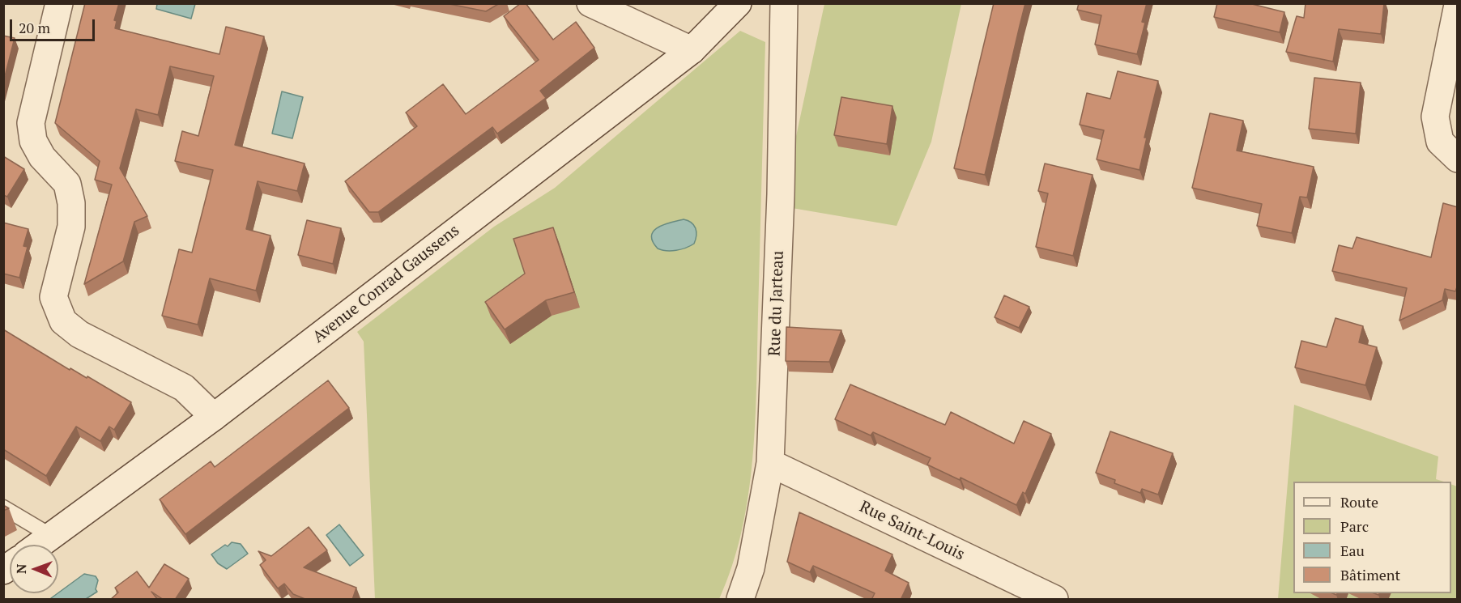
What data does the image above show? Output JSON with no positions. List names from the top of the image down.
{
  "streets": {
    "street": ["Avenue Conrad Gaussens", "Rue du Jarteau", "Rue Saint-Louis"]
  },
  "crossings": [
    ["Rue du Jarteau", "Rue Saint-Louis"]
  ],
  "legend": [
    "Route",
    "Parc",
    "Eau",
    "Bâtiment"
  ],
  "scale_bar": "20 m",
  "north": "left"
}
